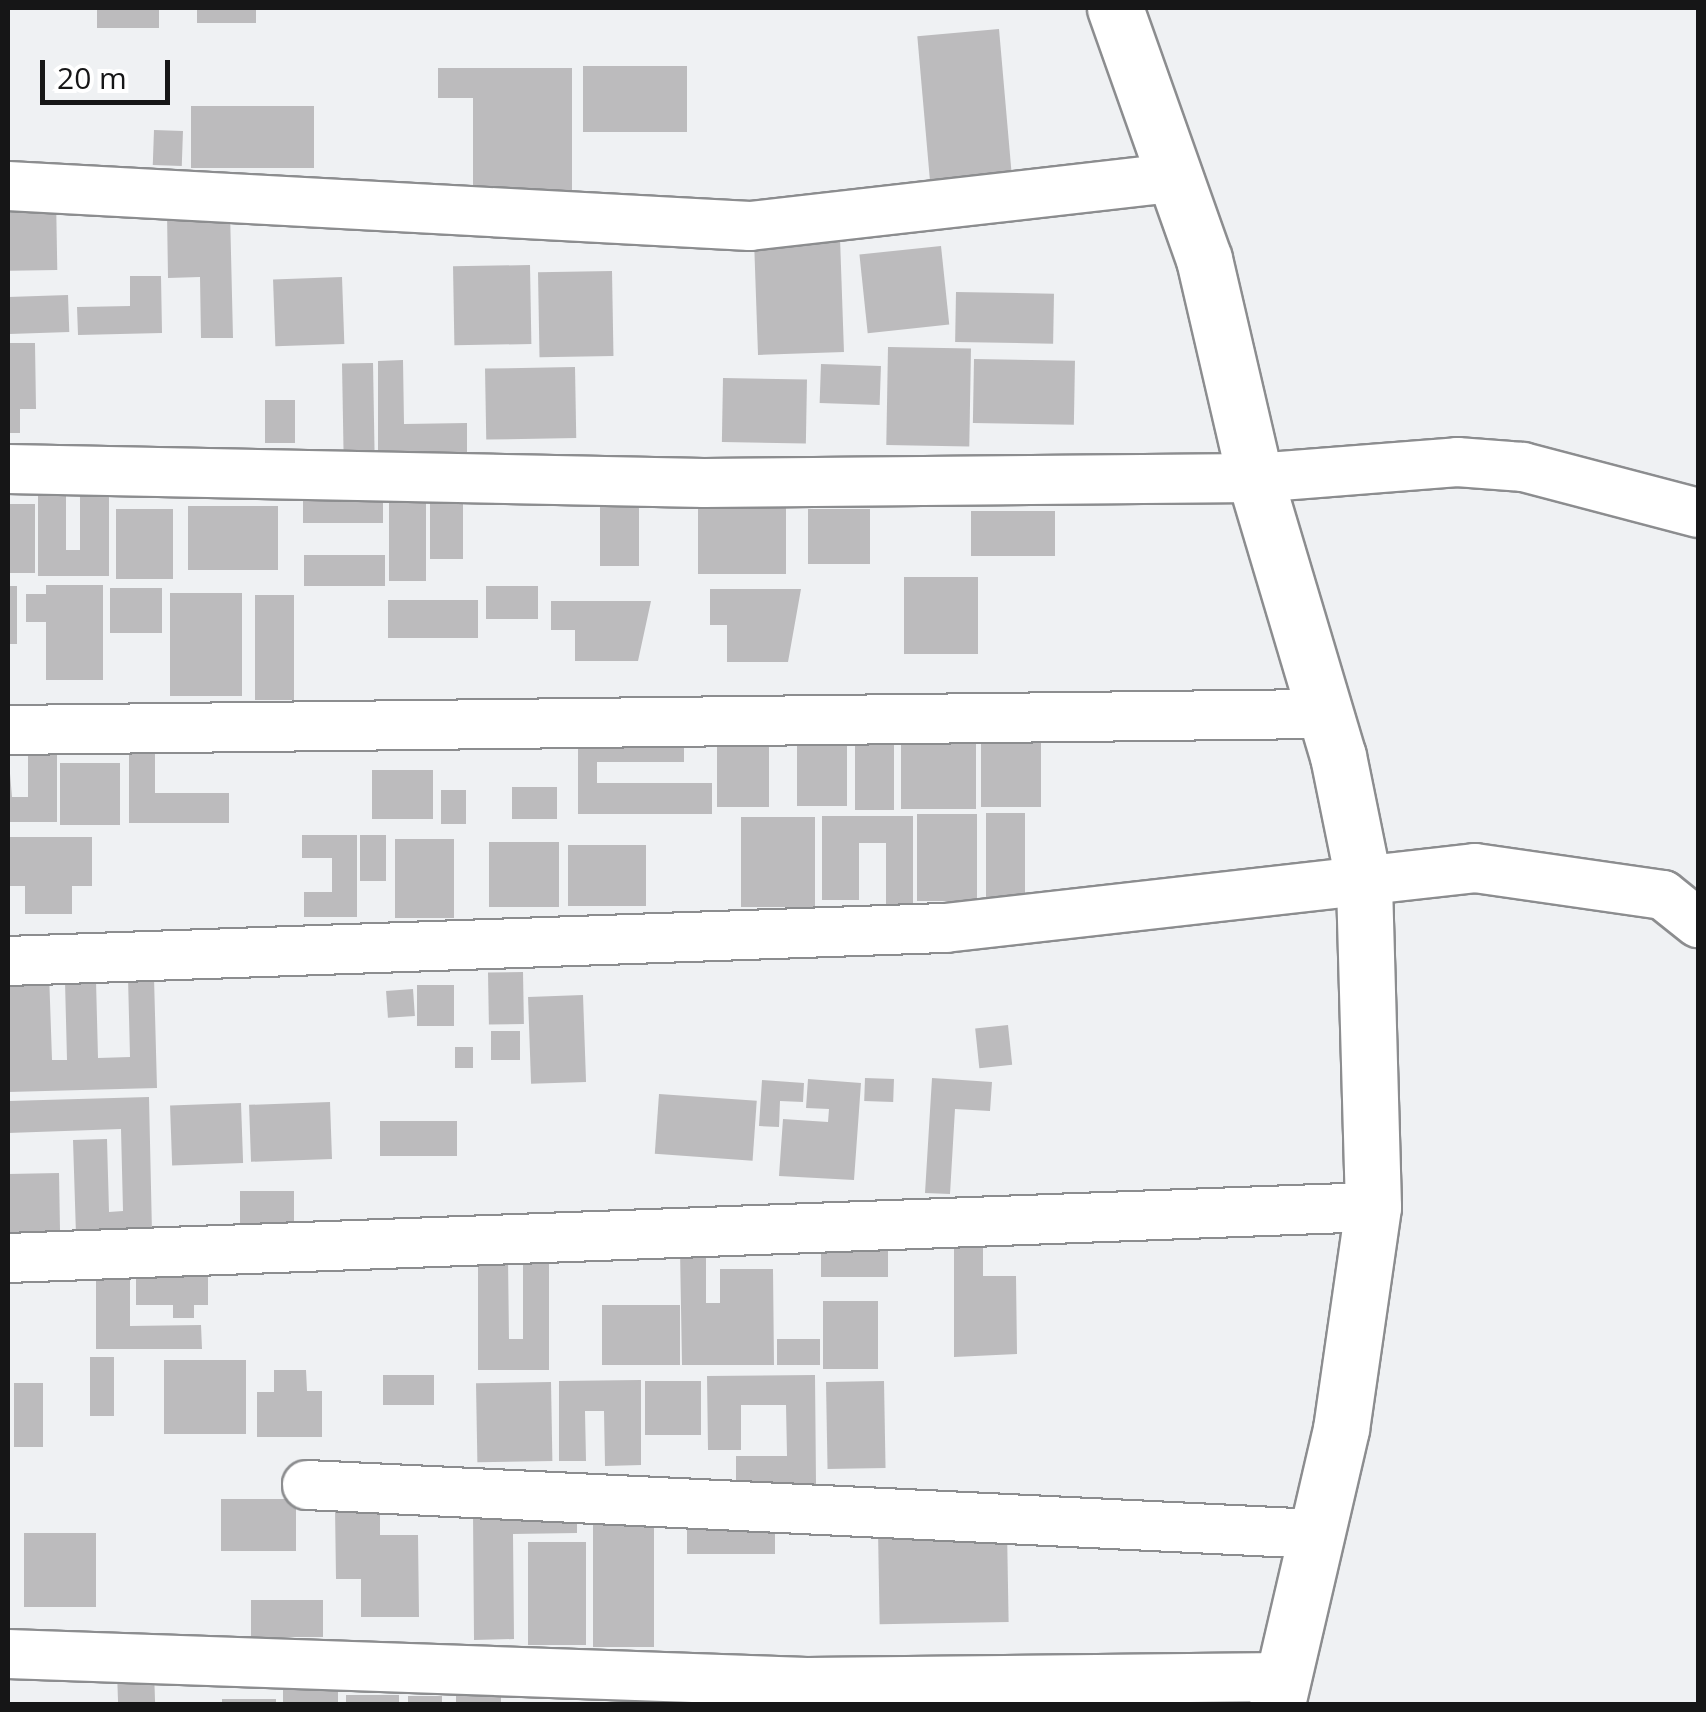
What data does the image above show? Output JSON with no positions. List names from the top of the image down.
{
  "scale_bar": "20 m"
}
